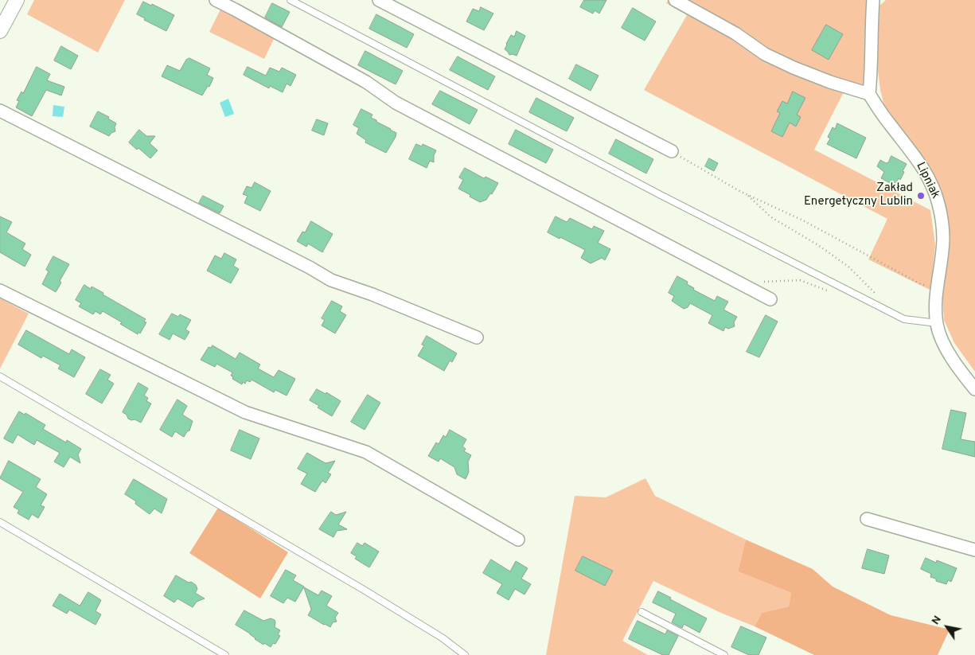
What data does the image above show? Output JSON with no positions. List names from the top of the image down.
{
  "streets": {
    "street": ["Lipniak"]
  },
  "places": ["Zakład Energetyczny Lublin"],
  "north": "top left"
}
